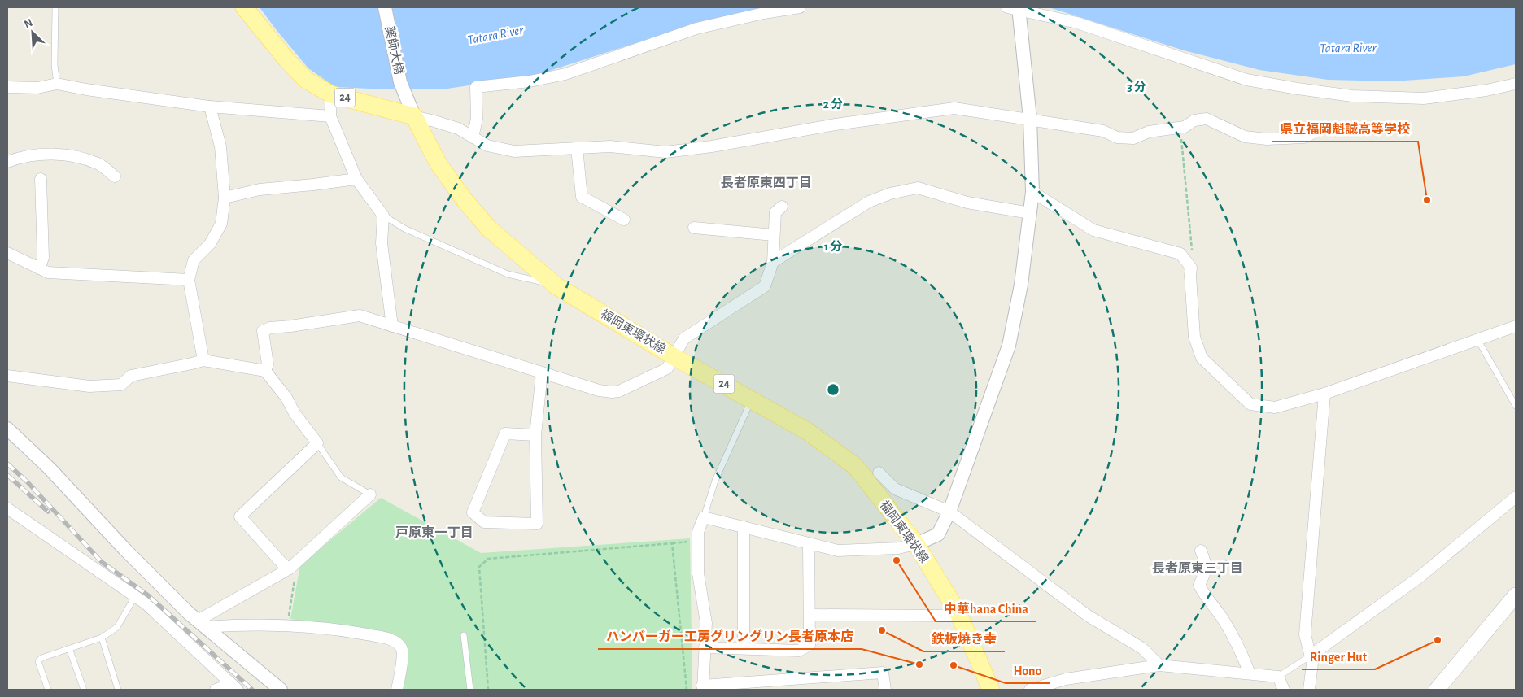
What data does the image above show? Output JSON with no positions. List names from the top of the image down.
{
  "streets": {
    "main road": ["24", "福岡東環状線"],
    "street": ["薬師大橋"]
  },
  "crossings": [
    ["薬師大橋", "24"],
    ["薬師大橋", "福岡東環状線"],
    ["24", "福岡東環状線"]
  ],
  "districts": ["長者原東四丁目", "戸原東一丁目", "長者原東三丁目"],
  "water": ["Tatara River"],
  "places": [
    "県立福岡魁誠高等学校",
    "中華hana China",
    "鉄板焼き幸",
    "Ringer Hut",
    "ハンバーガー工房グリングリン長者原本店",
    "Hono"
  ],
  "north": "top left",
  "rings": ["3 分", "2 分", "1 分"]
}
